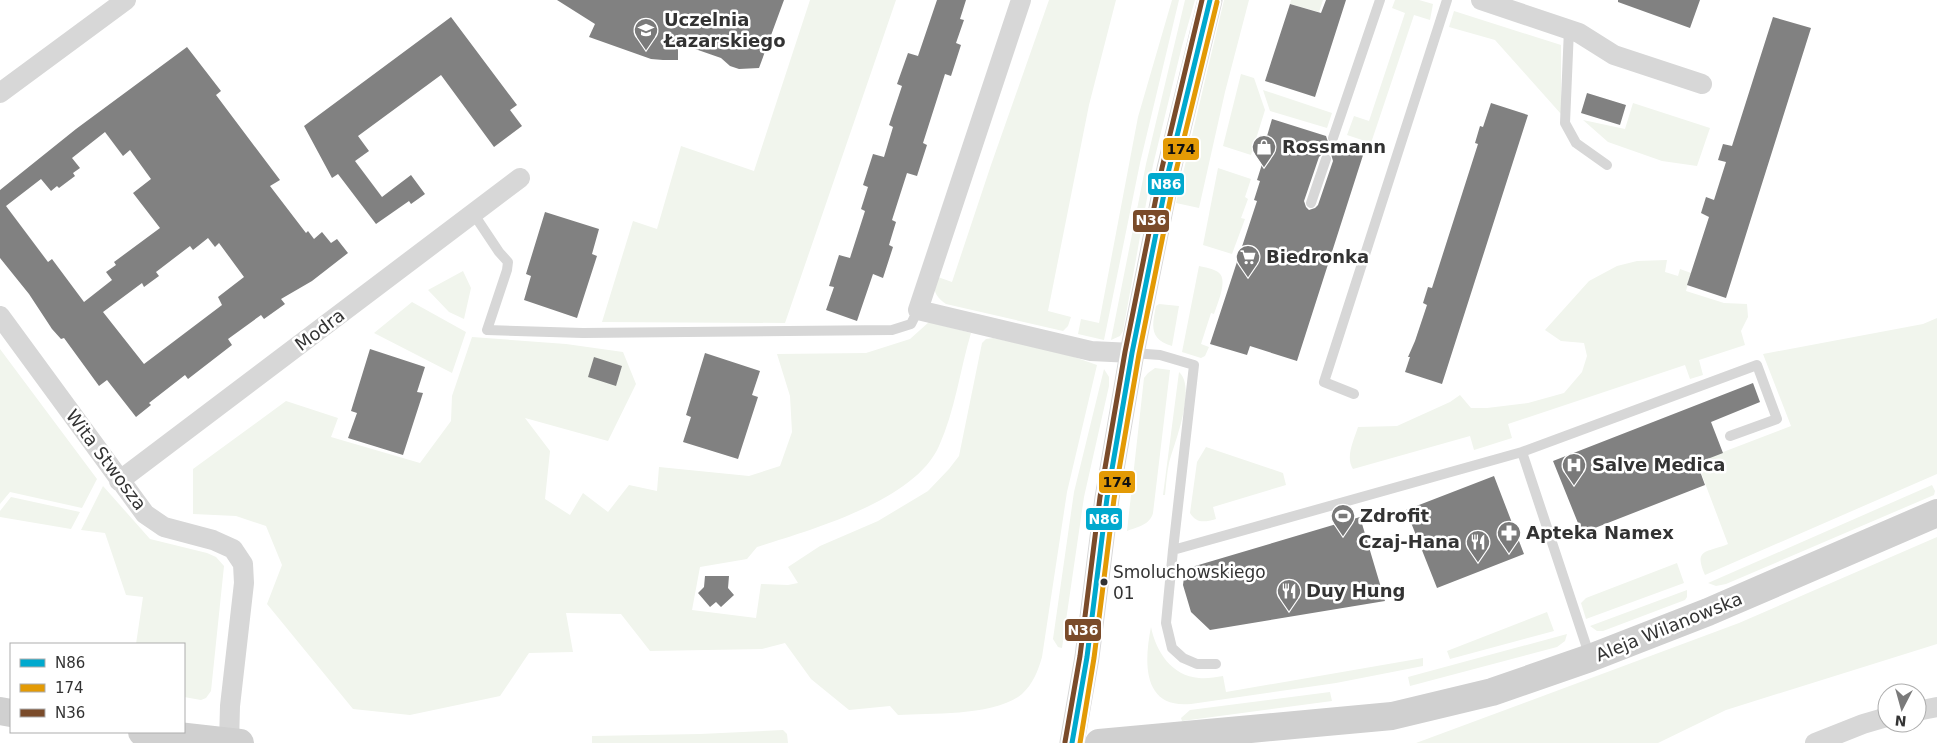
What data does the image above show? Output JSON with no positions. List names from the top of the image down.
{
  "streets": {
    "main road": ["Aleja Wilanowska"],
    "street": ["Modra", "Wita Stwosza"]
  },
  "crossings": [
    ["Modra", "Wita Stwosza"]
  ],
  "places": {
    "school or university": ["Uczelnia Łazarskiego"],
    "shop": ["Rossmann"],
    "supermarket": ["Biedronka"],
    "hospital": ["Salve Medica"],
    "sports": ["Zdrofit"],
    "pharmacy": ["Apteka Namex"],
    "restaurant": ["Czaj-Hana", "Duy Hung"],
    "other": ["Smoluchowskiego 01"]
  },
  "lines": ["transit line N86", "transit line N36", "transit line 174"],
  "legend": ["N86", "174", "N36"],
  "north": "bottom"
}
